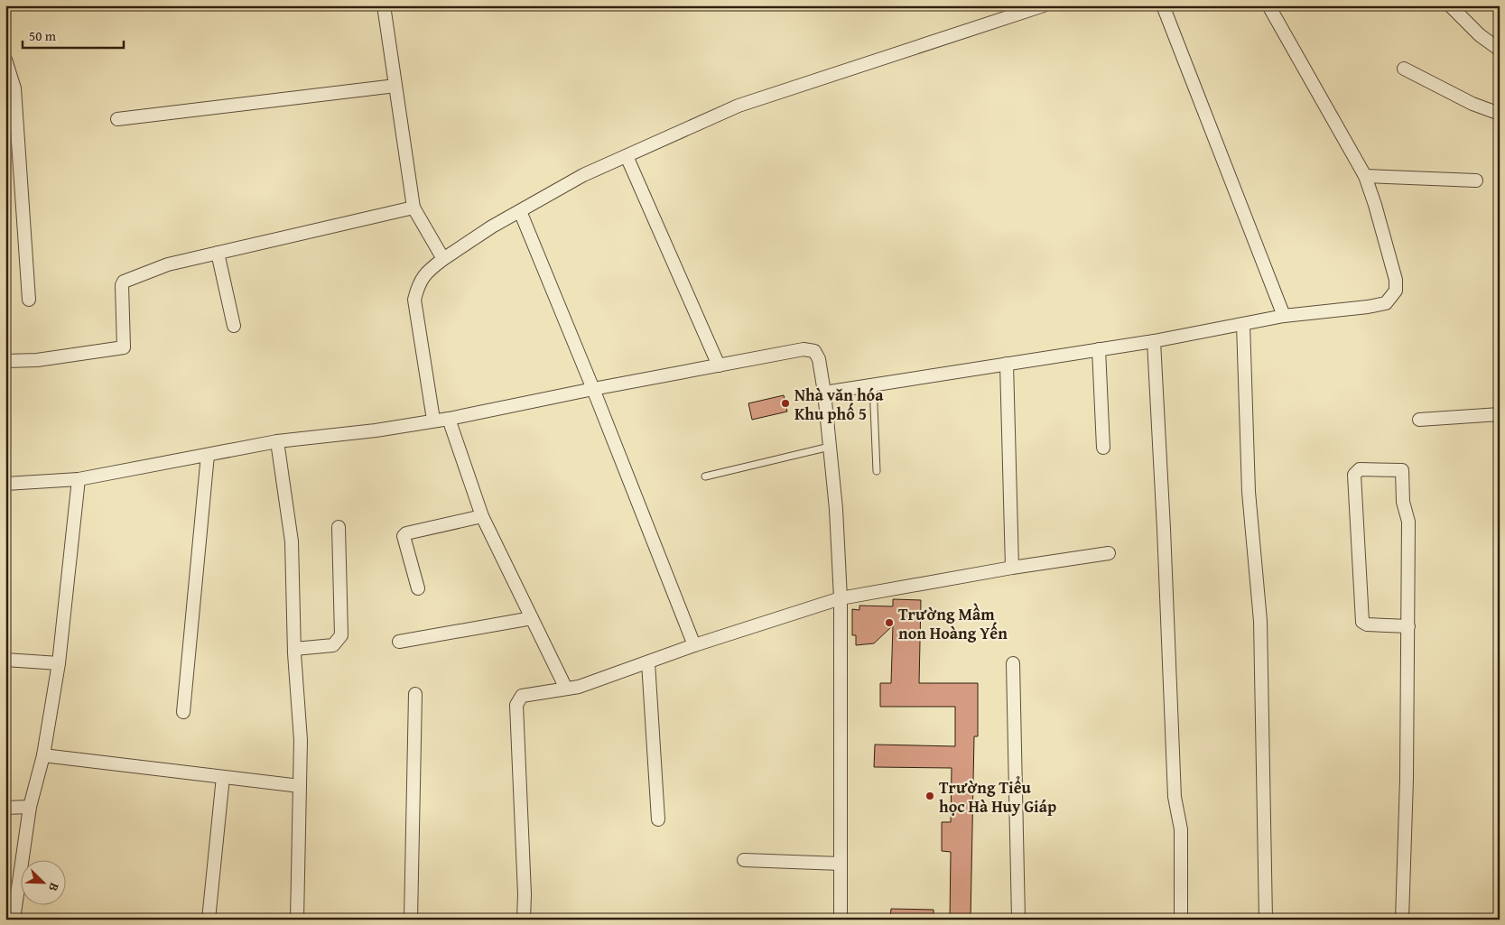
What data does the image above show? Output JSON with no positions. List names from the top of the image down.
{
  "places": ["Nhà văn hóa Khu phố 5", "Trường Mầm non Hoàng Yến", "Trường Tiểu học Hà Huy Giáp"],
  "scale_bar": "50 m",
  "north": "bottom right"
}
